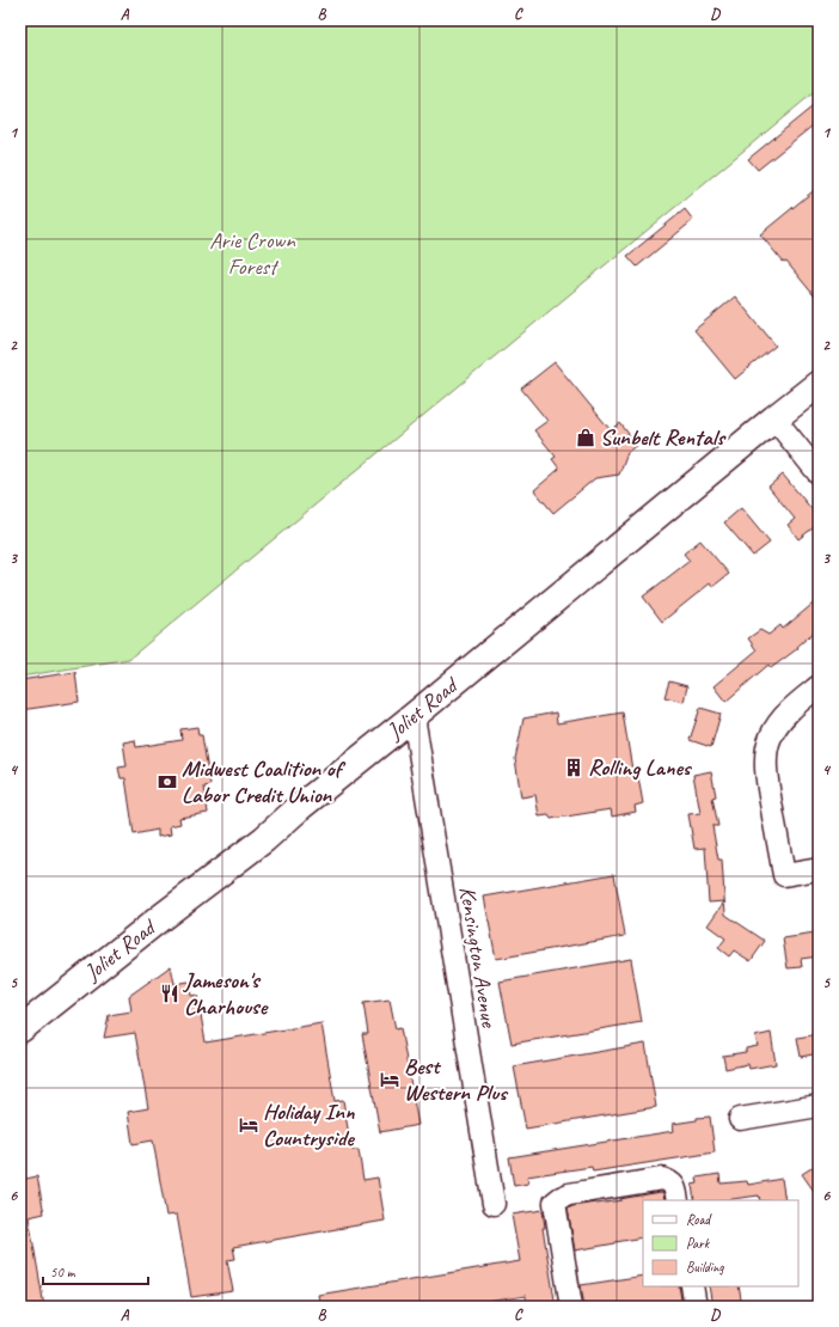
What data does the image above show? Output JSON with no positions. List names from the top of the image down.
{
  "streets": {
    "main road": ["Joliet Road"],
    "street": ["Kensington Avenue"]
  },
  "crossings": [
    ["Joliet Road", "Kensington Avenue"]
  ],
  "parks": ["Arie Crown Forest"],
  "places": {
    "shop": ["Sunbelt Rentals"],
    "building": ["Rolling Lanes"],
    "bank": ["Midwest Coalition of Labor Credit Union"],
    "restaurant": ["Jameson's Charhouse"],
    "hotel": ["Best Western Plus", "Holiday Inn Countryside"]
  },
  "legend": ["Road", "Park", "Building"],
  "scale_bar": "50 m",
  "grid": {
    "columns": [
      "A",
      "B",
      "C",
      "D"
    ],
    "rows": [
      "1",
      "2",
      "3",
      "4",
      "5",
      "6"
    ]
  }
}
